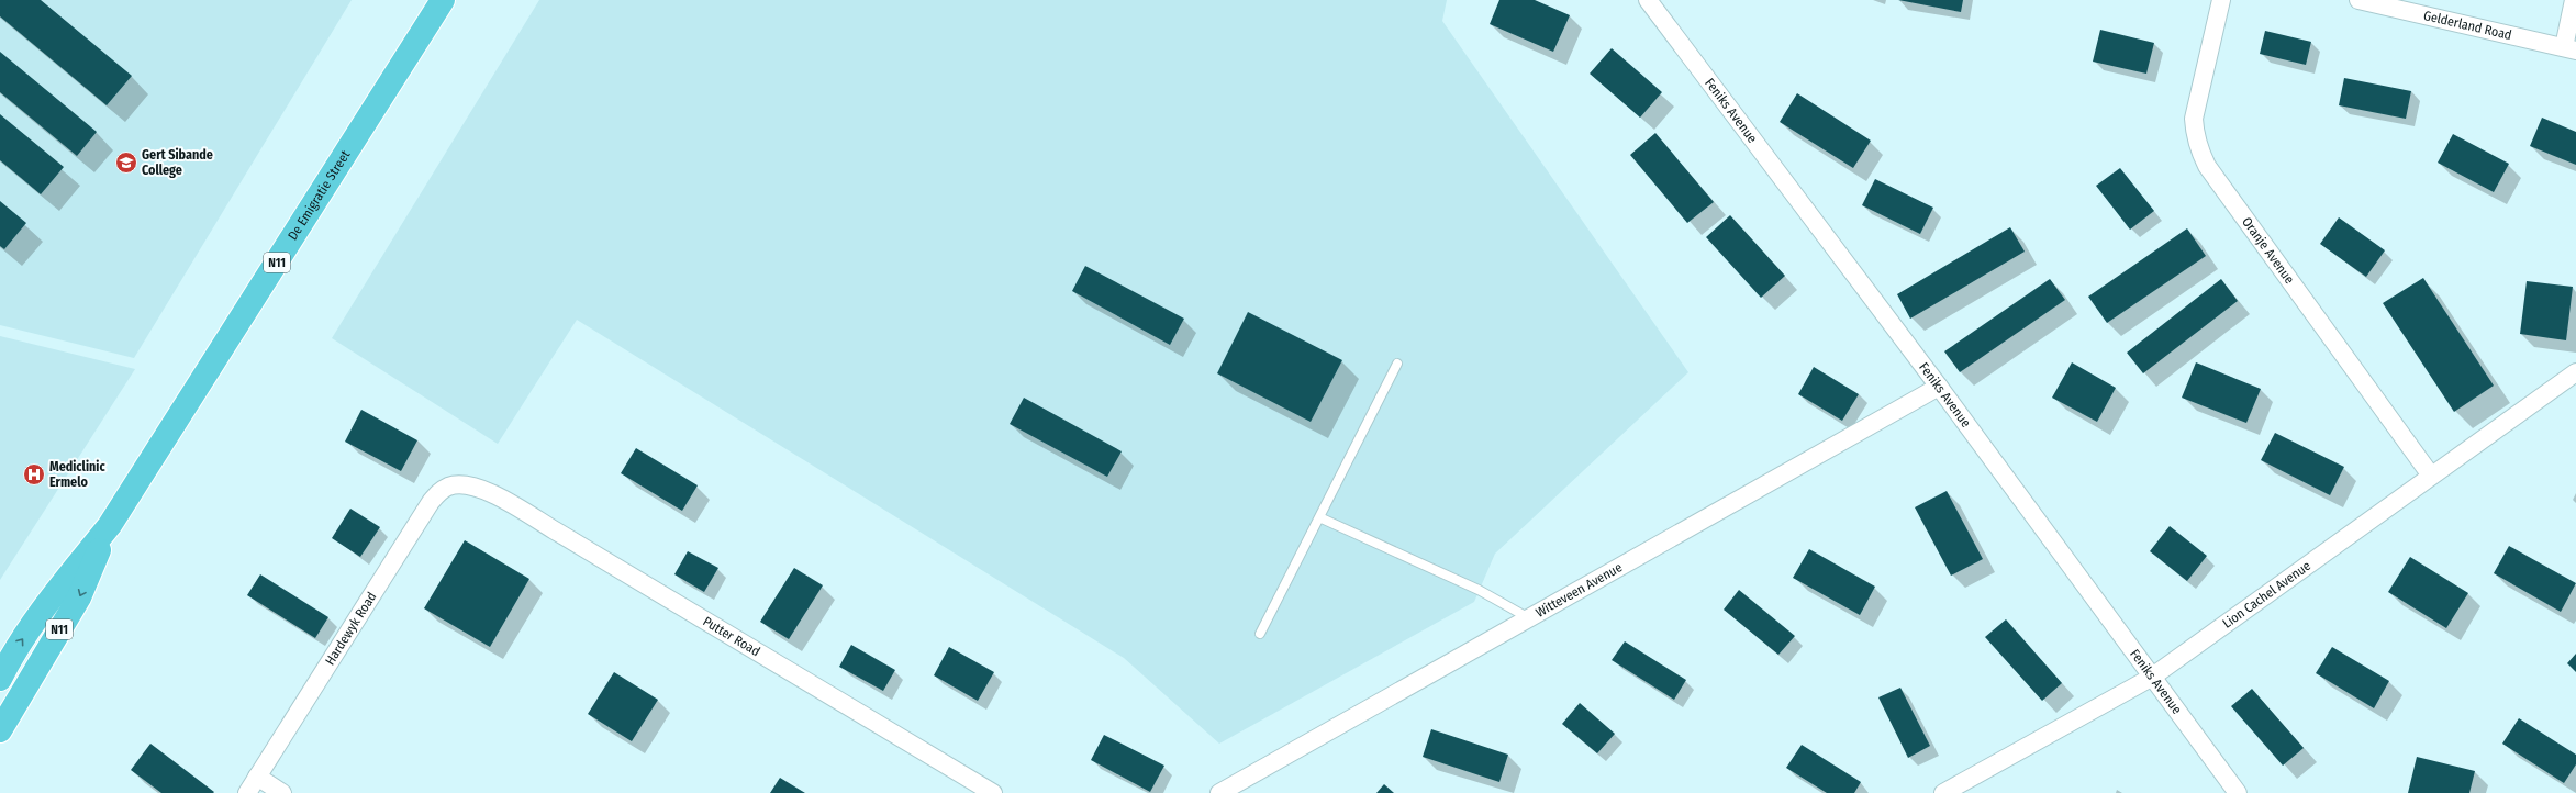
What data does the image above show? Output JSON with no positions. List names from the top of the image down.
{
  "streets": {
    "highway": ["De Emigratie Street", "N11"],
    "street": [
      "Gelderland Road",
      "Feniks Avenue",
      "Oranje Avenue",
      "Witteveen Avenue",
      "Lion Cachel Avenue",
      "Hardewyk Road",
      "Putter Road"
    ]
  },
  "crossings": [
    ["Feniks Avenue", "Witteveen Avenue"],
    ["Feniks Avenue", "Lion Cachel Avenue"],
    ["Oranje Avenue", "Lion Cachel Avenue"],
    ["Hardewyk Road", "Putter Road"]
  ],
  "places": {
    "school or university": ["Gert Sibande College"],
    "hospital": ["Mediclinic Ermelo"]
  }
}
